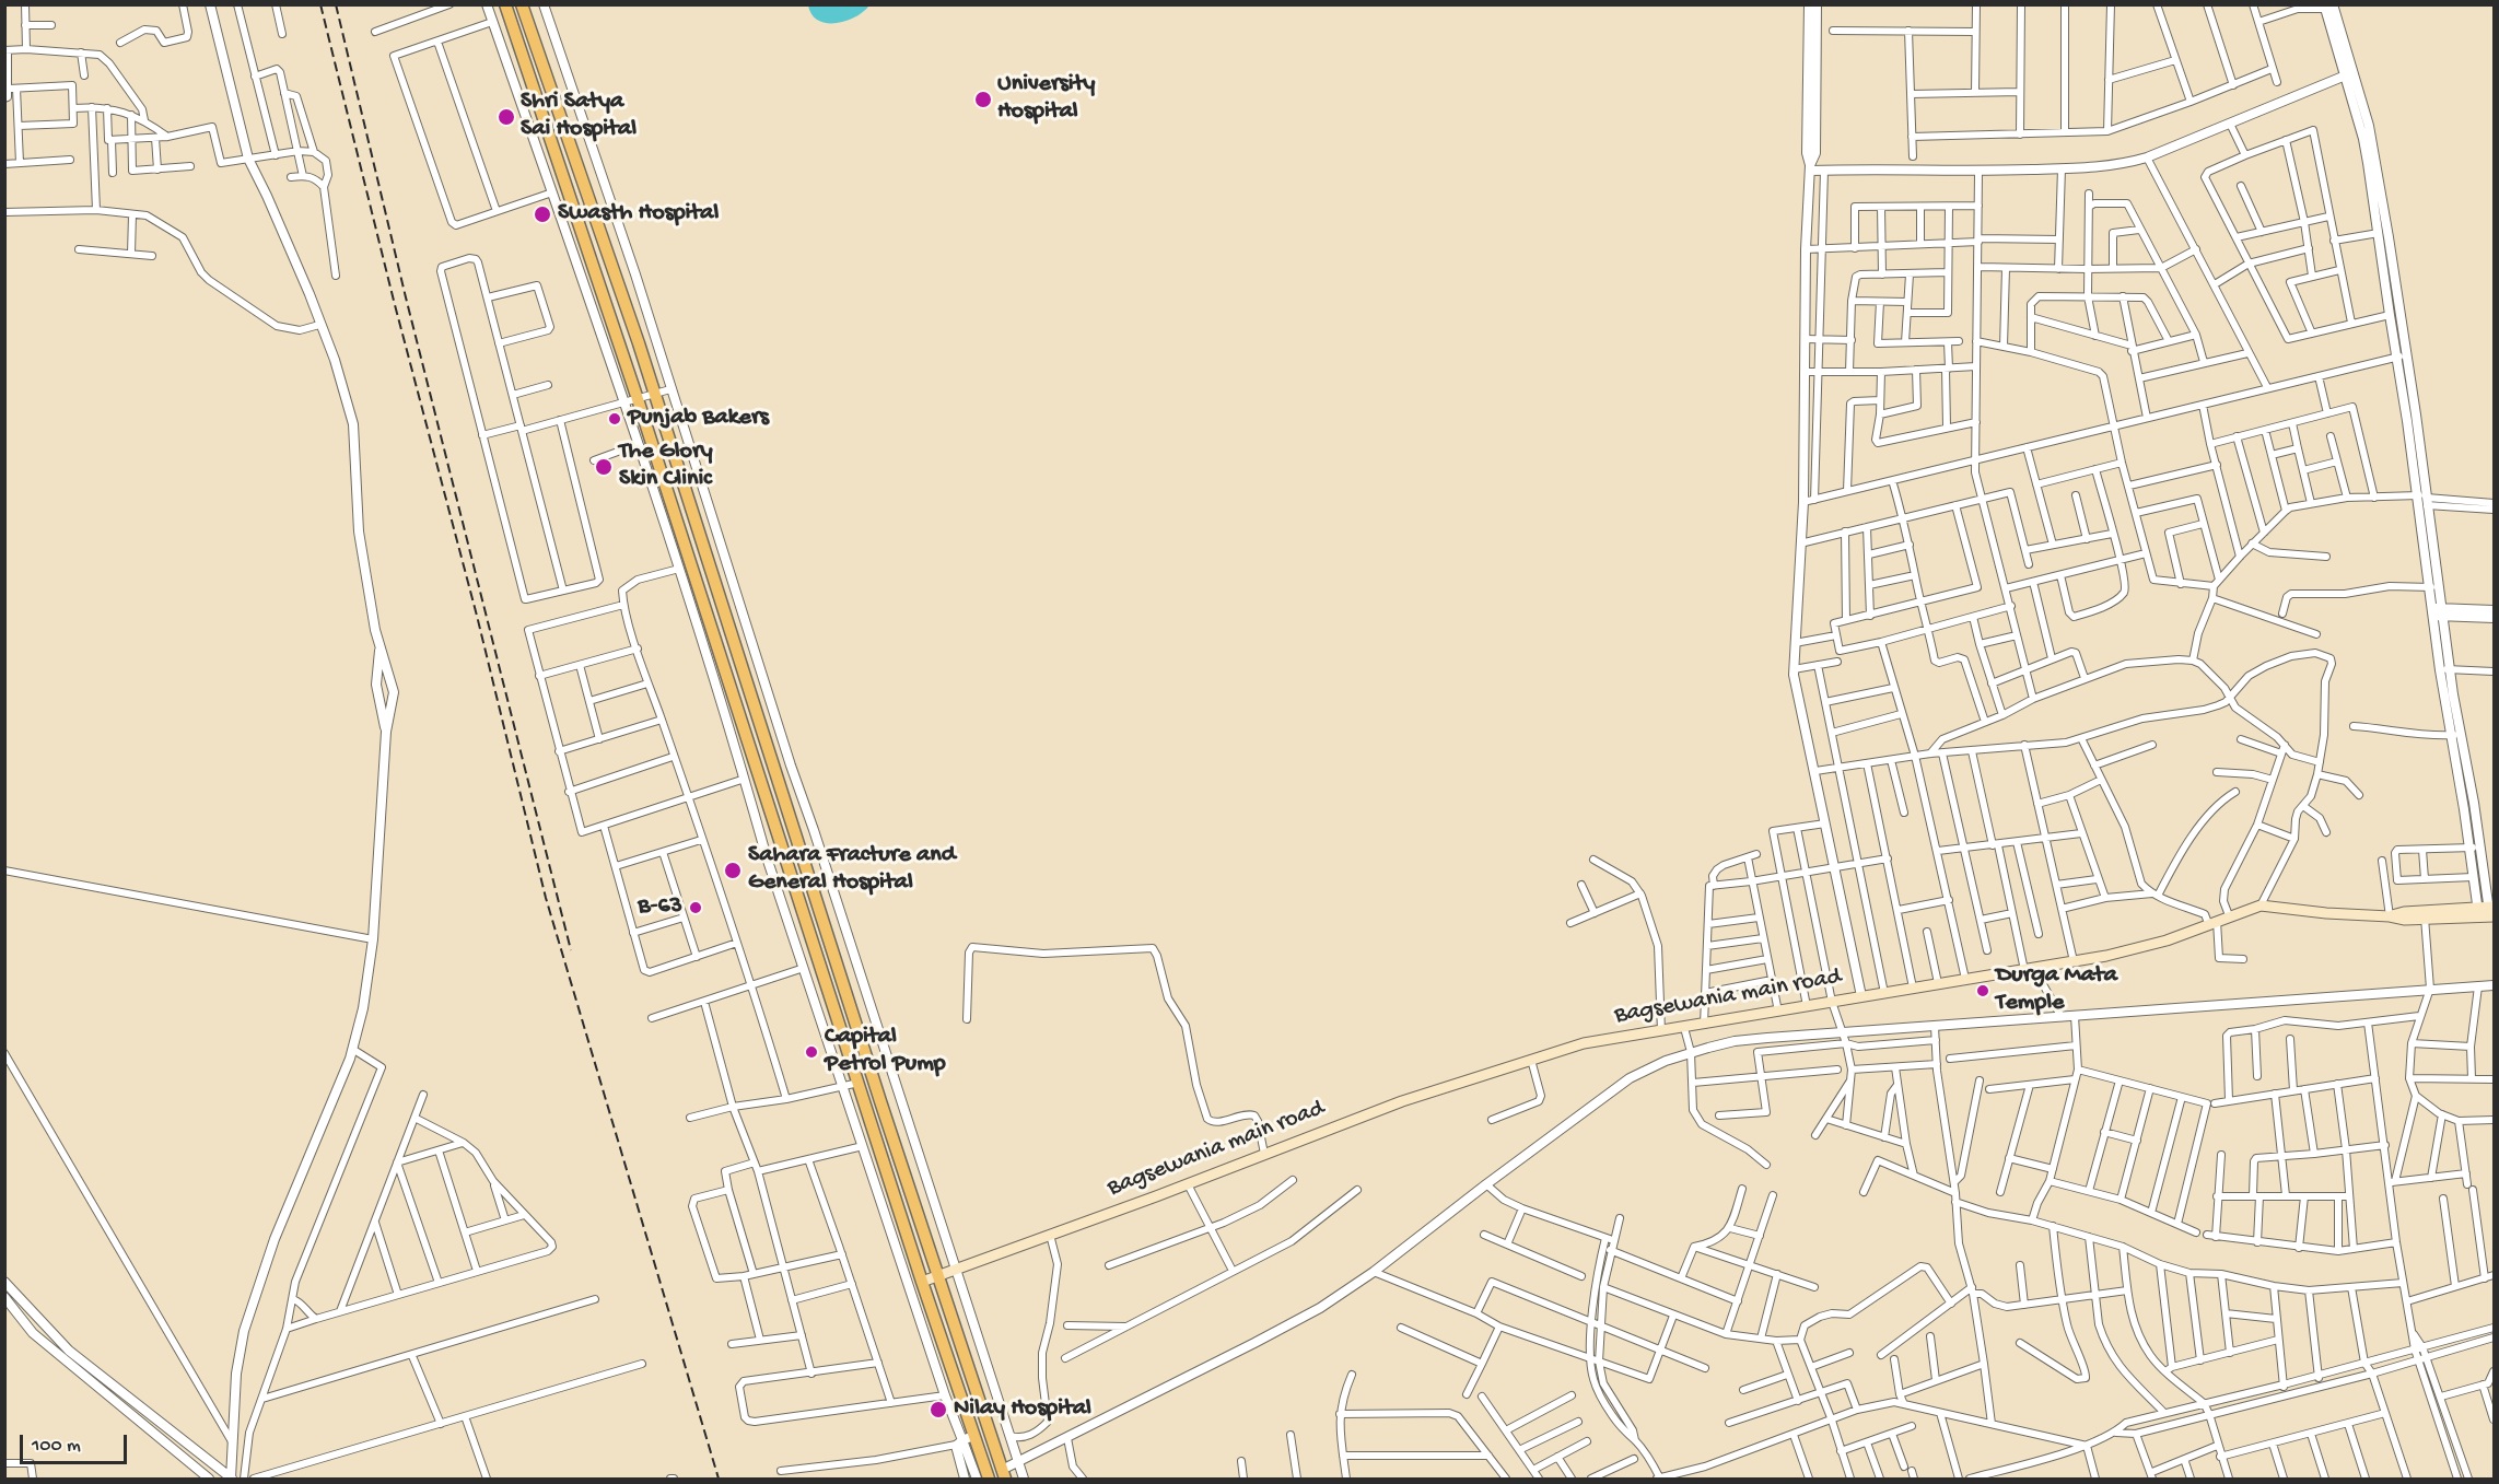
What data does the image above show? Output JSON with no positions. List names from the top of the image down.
{
  "streets": {
    "main road": ["Bagsewania main road"]
  },
  "places": [
    "University Hospital",
    "Shri Satya Sai Hospital",
    "Swasth Hospital",
    "Punjab Bakers",
    "The Glory Skin Clinic",
    "Sahara Fracture and General Hospital",
    "B-63",
    "Durga Mata Temple",
    "Capital Petrol Pump",
    "Nilay Hospital"
  ],
  "scale_bar": "100 m"
}
